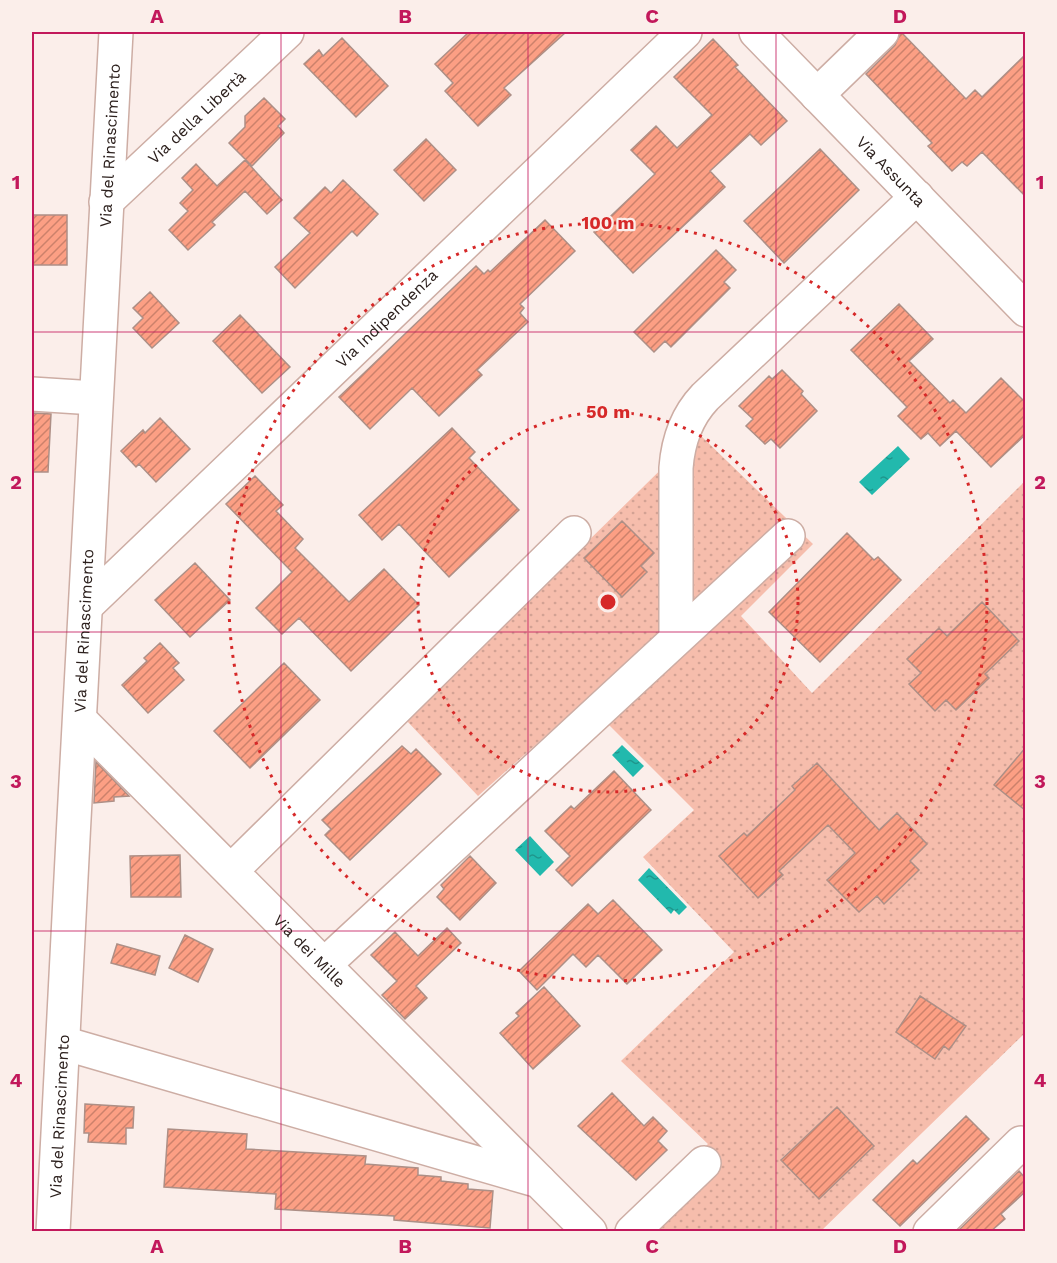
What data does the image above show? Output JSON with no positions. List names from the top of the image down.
{
  "streets": {
    "street": [
      "Via della Libertà",
      "Via del Rinascimento",
      "Via Assunta",
      "Via Indipendenza",
      "Via dei Mille"
    ]
  },
  "crossings": [
    ["Via della Libertà", "Via del Rinascimento"],
    ["Via del Rinascimento", "Via Indipendenza"],
    ["Via del Rinascimento", "Via dei Mille"]
  ],
  "grid": {
    "columns": [
      "A",
      "B",
      "C",
      "D"
    ],
    "rows": [
      "1",
      "2",
      "3",
      "4"
    ]
  },
  "rings": ["100 m", "50 m"]
}
